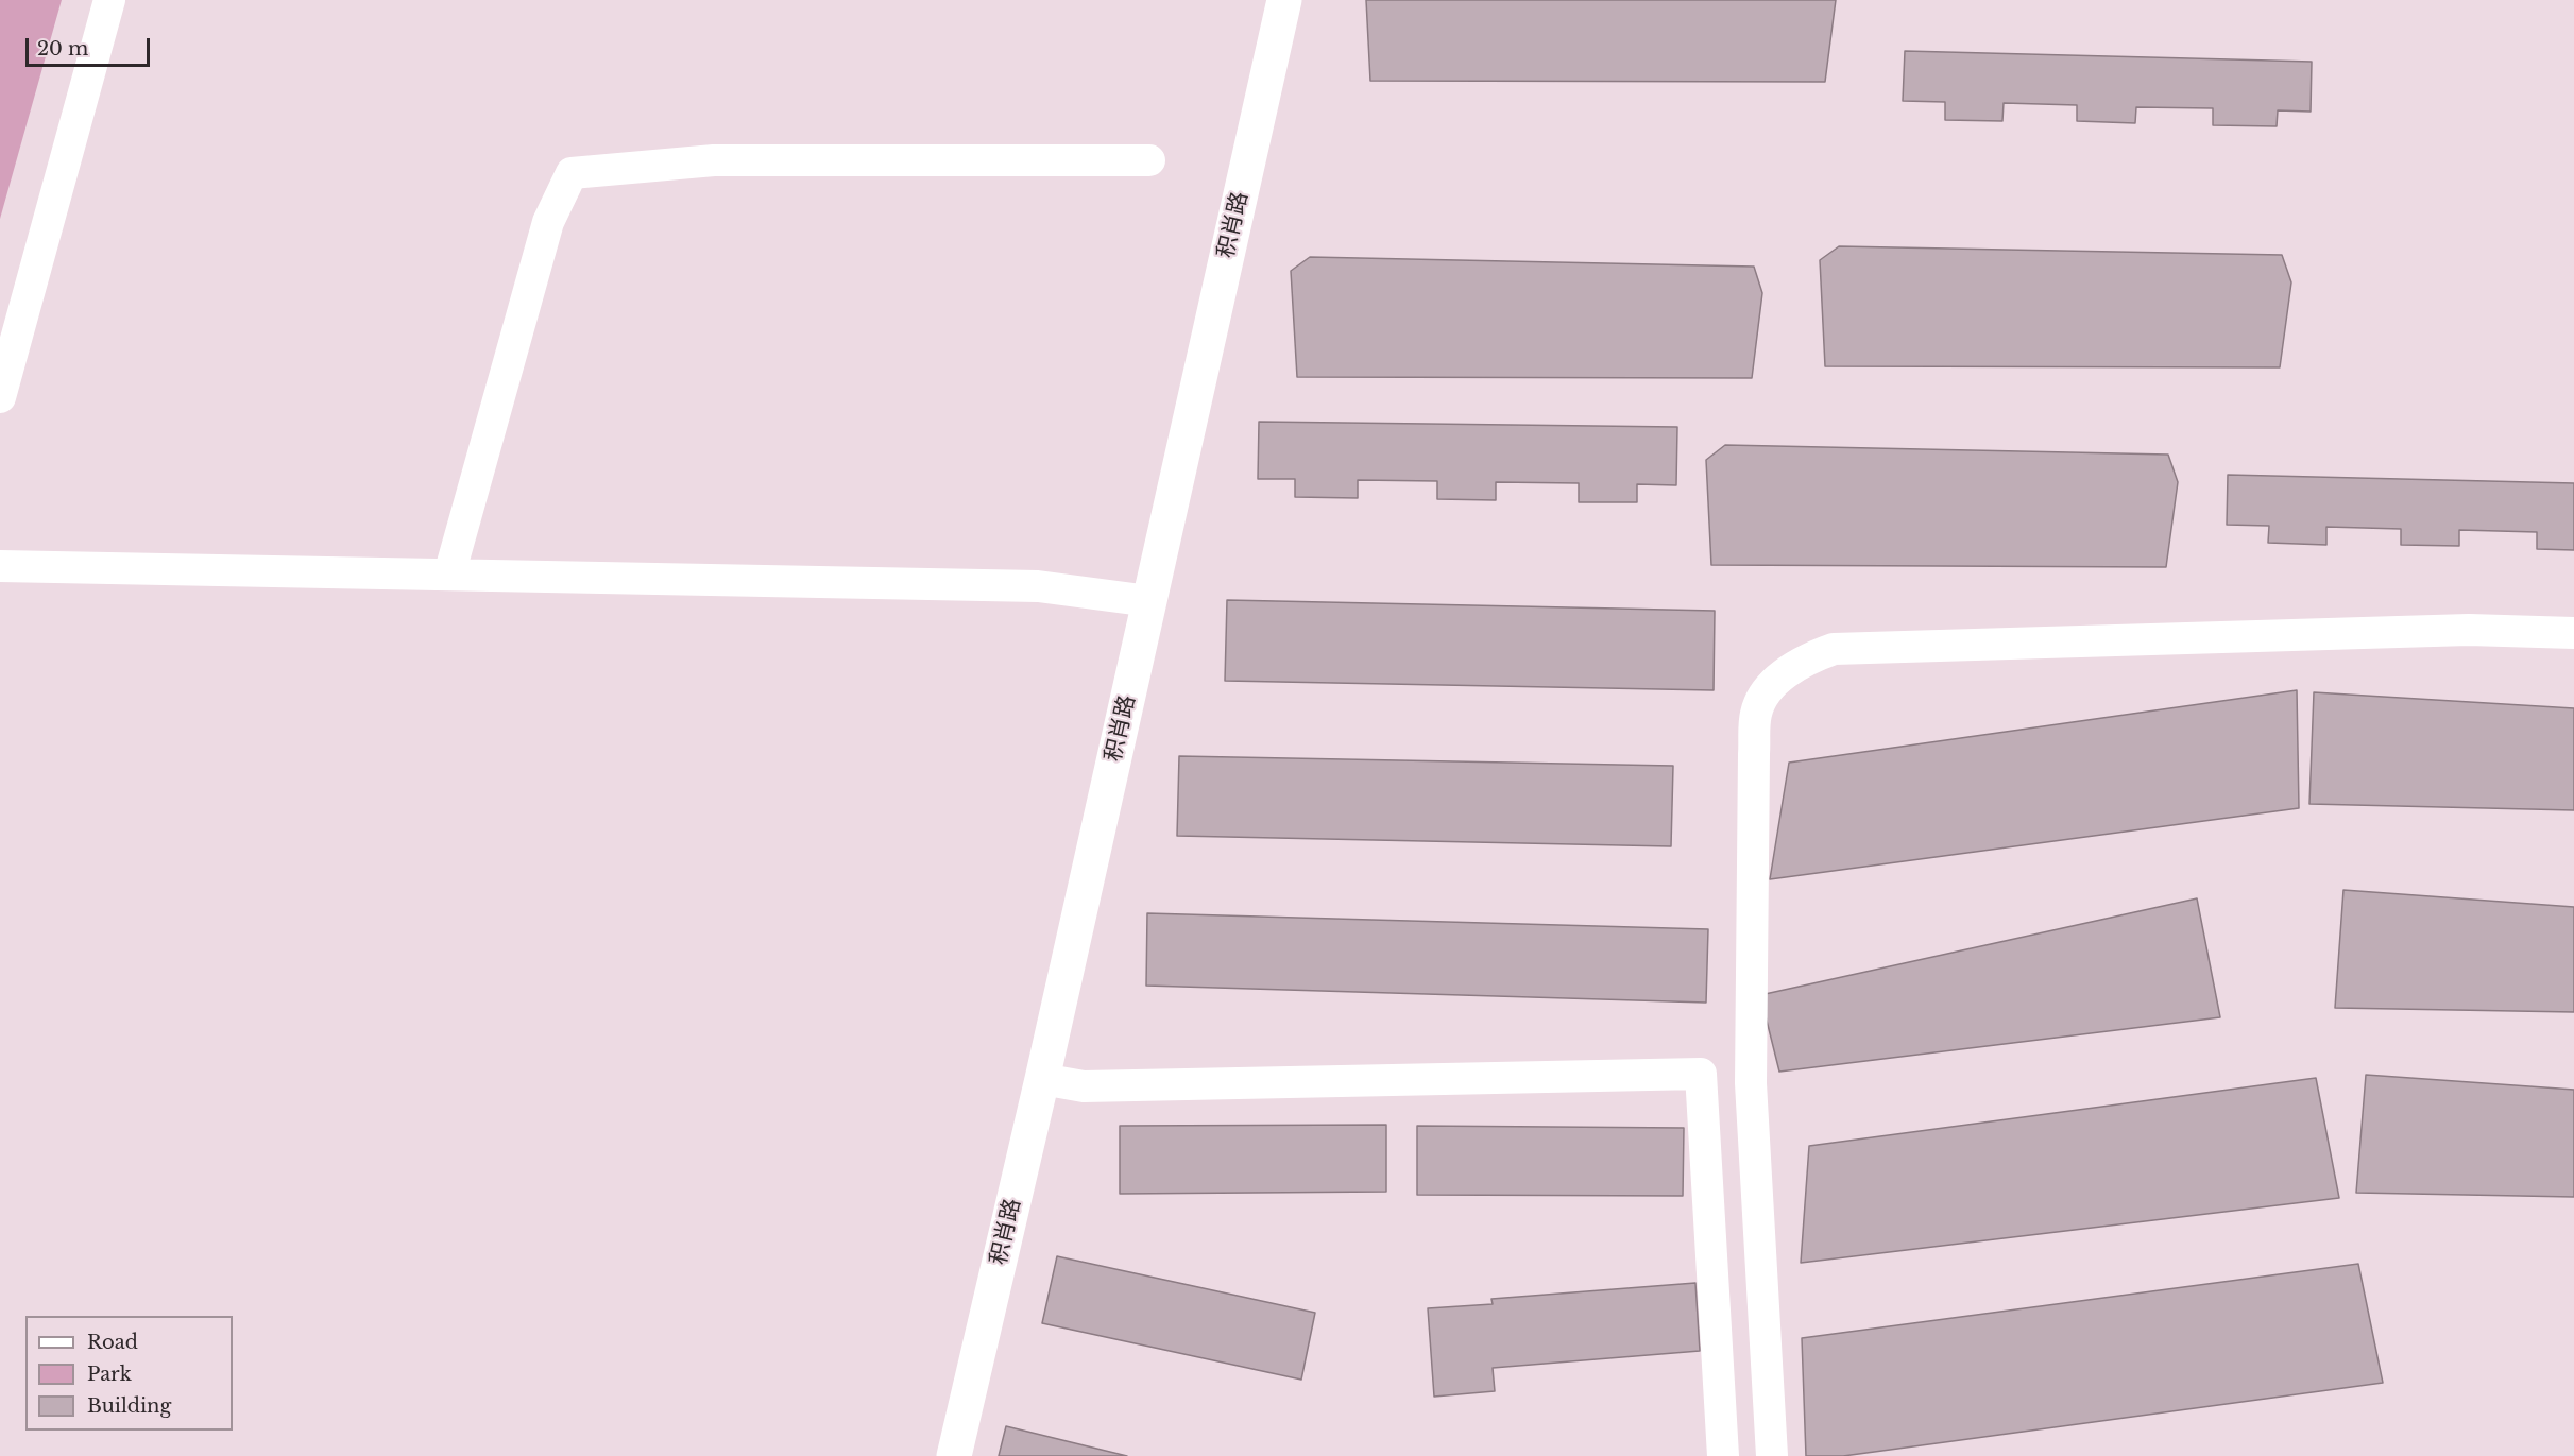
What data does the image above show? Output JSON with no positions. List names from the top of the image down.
{
  "streets": {
    "street": ["积肖路"]
  },
  "legend": ["Road", "Park", "Building"],
  "scale_bar": "20 m"
}
